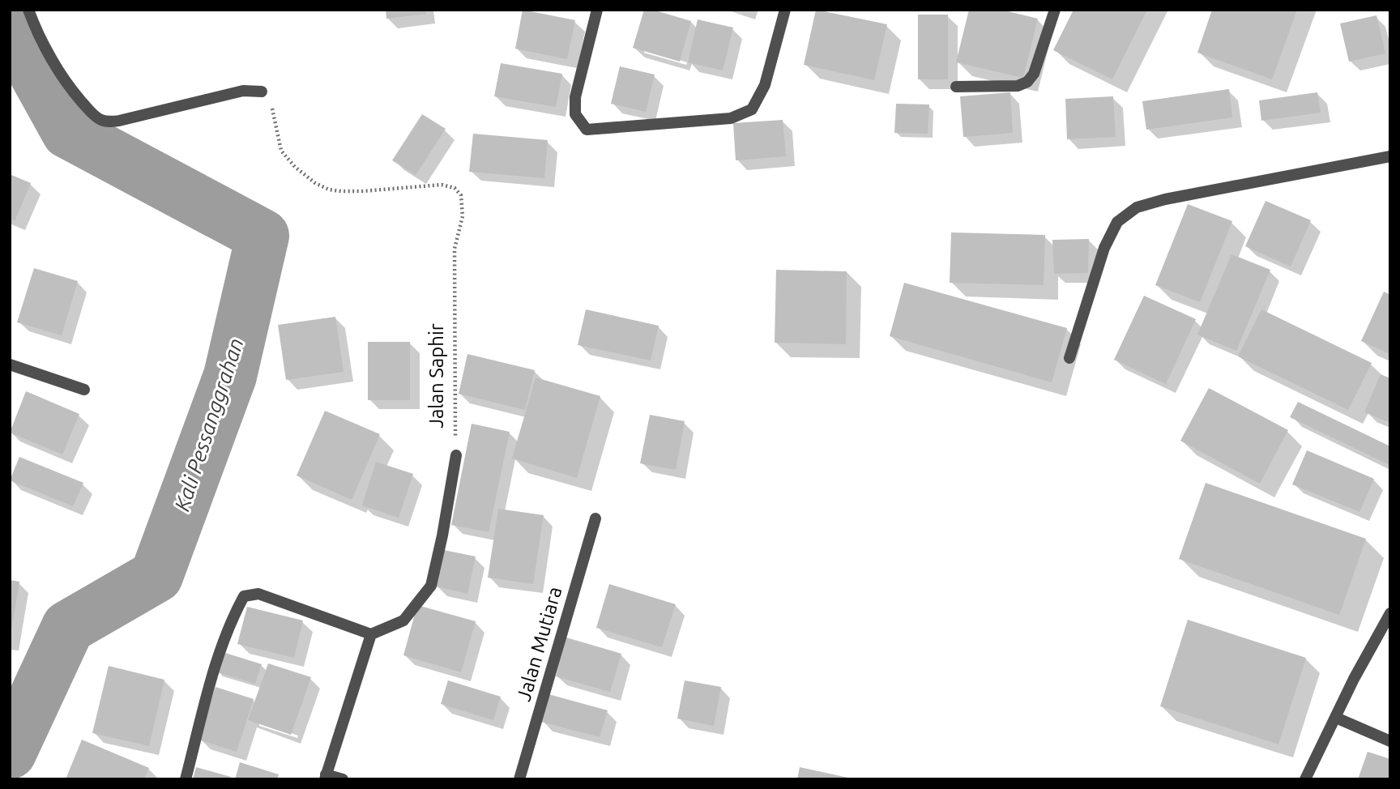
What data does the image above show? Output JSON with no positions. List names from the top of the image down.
{
  "streets": {
    "street": ["Jalan Saphir", "Jalan Mutiara"]
  },
  "water": ["Kali Pessanggrahan"]
}
